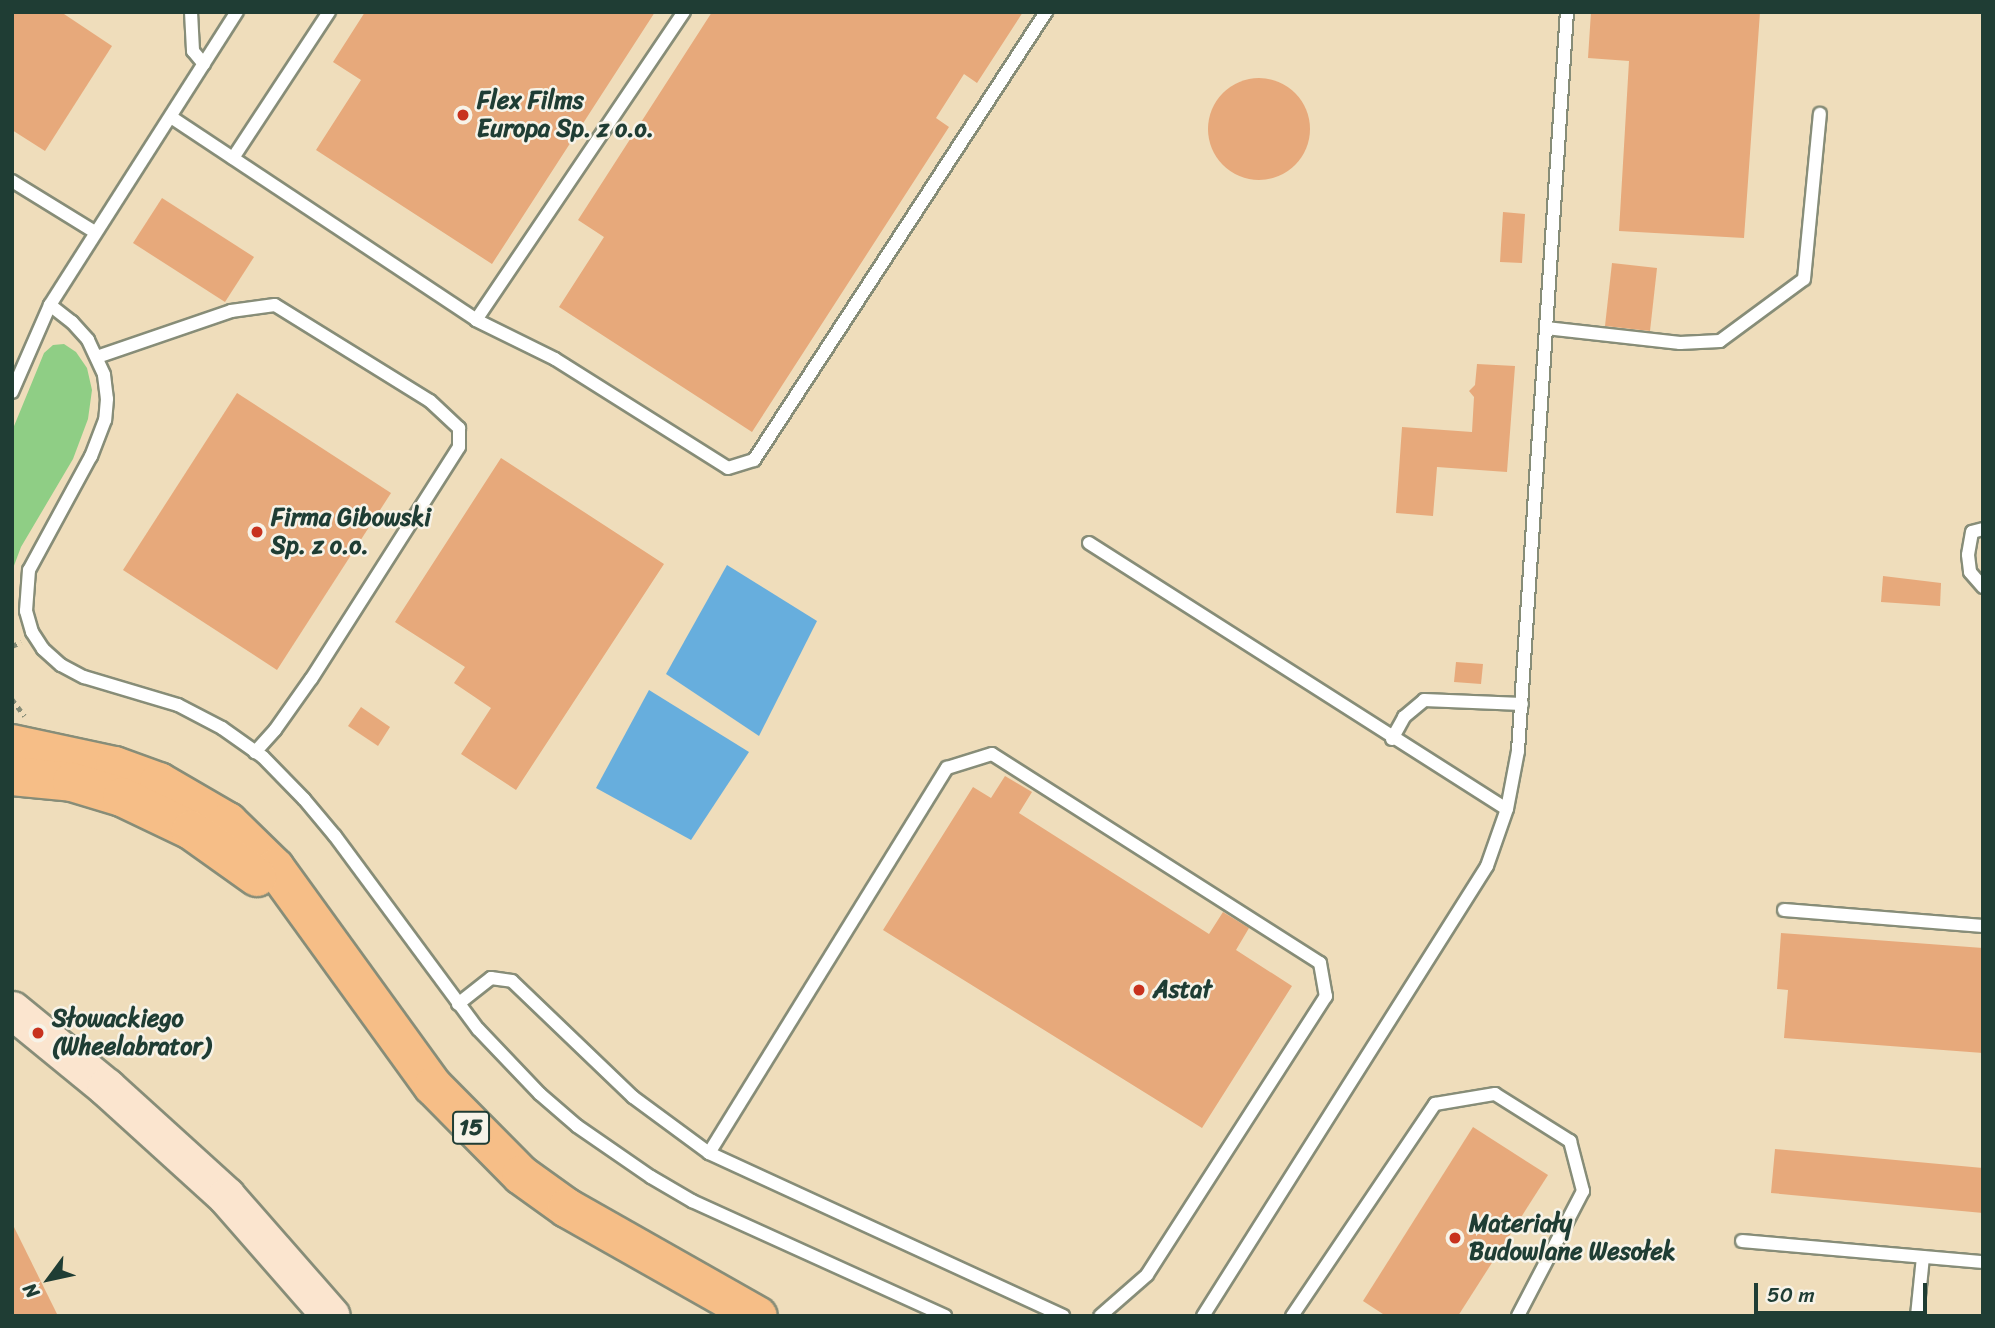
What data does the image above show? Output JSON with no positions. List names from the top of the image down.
{
  "streets": {
    "main road": ["15"]
  },
  "places": [
    "Flex Films Europa Sp. z o.o.",
    "Firma Gibowski Sp. z o.o.",
    "Astat",
    "Słowackiego (Wheelabrator)",
    "Materiały Budowlane Wesołek"
  ],
  "scale_bar": "50 m",
  "north": "bottom left"
}
